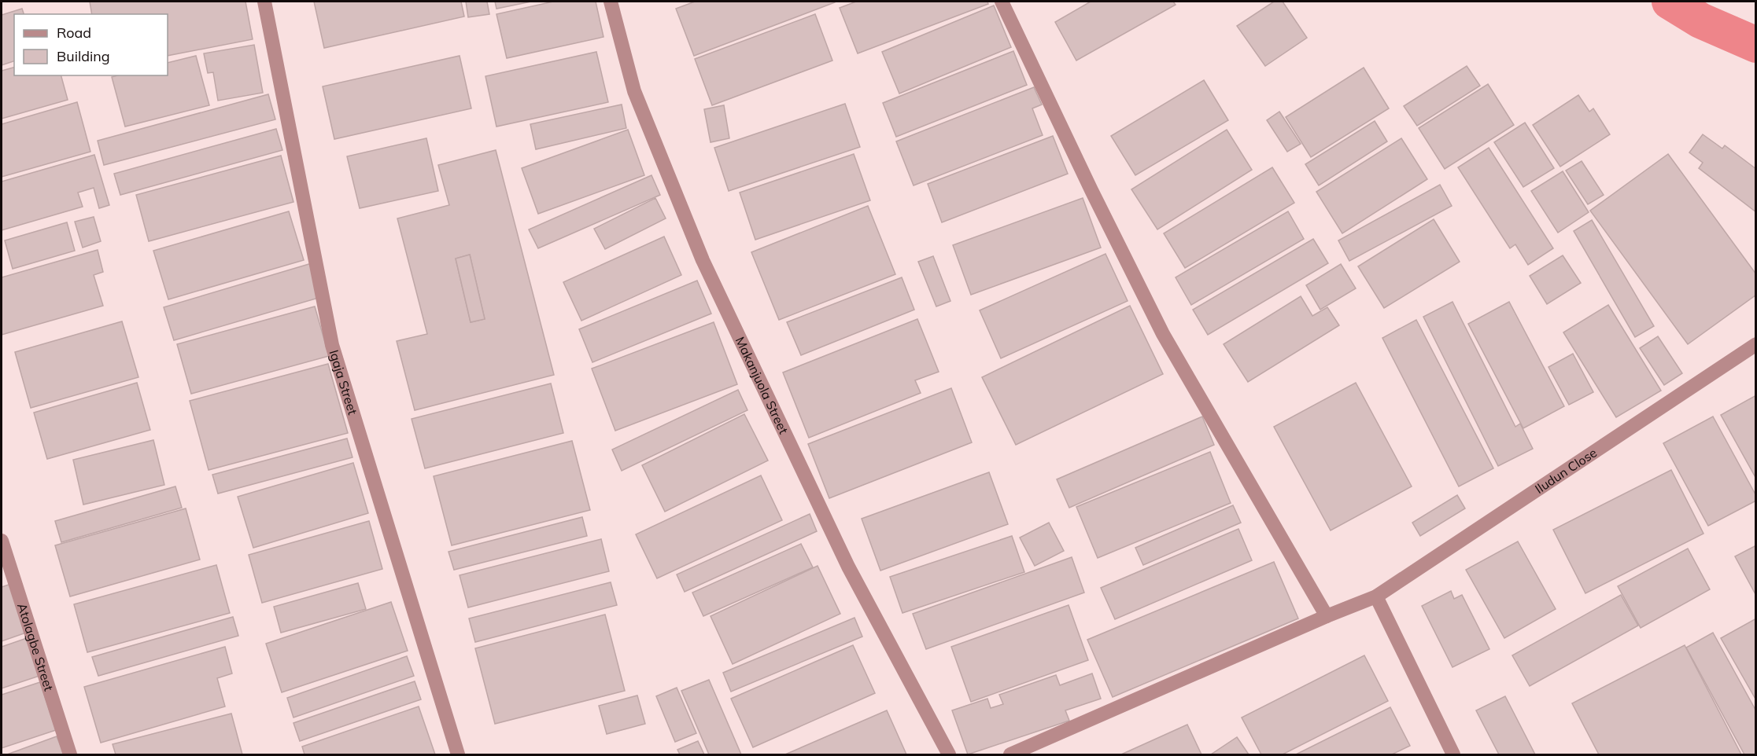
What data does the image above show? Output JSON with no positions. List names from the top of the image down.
{
  "streets": {
    "street": [
      "Igaja Street",
      "Makanjuola Street",
      "Iludun Close",
      "Atolagbe Street"
    ]
  },
  "legend": ["Road", "Building"]
}
